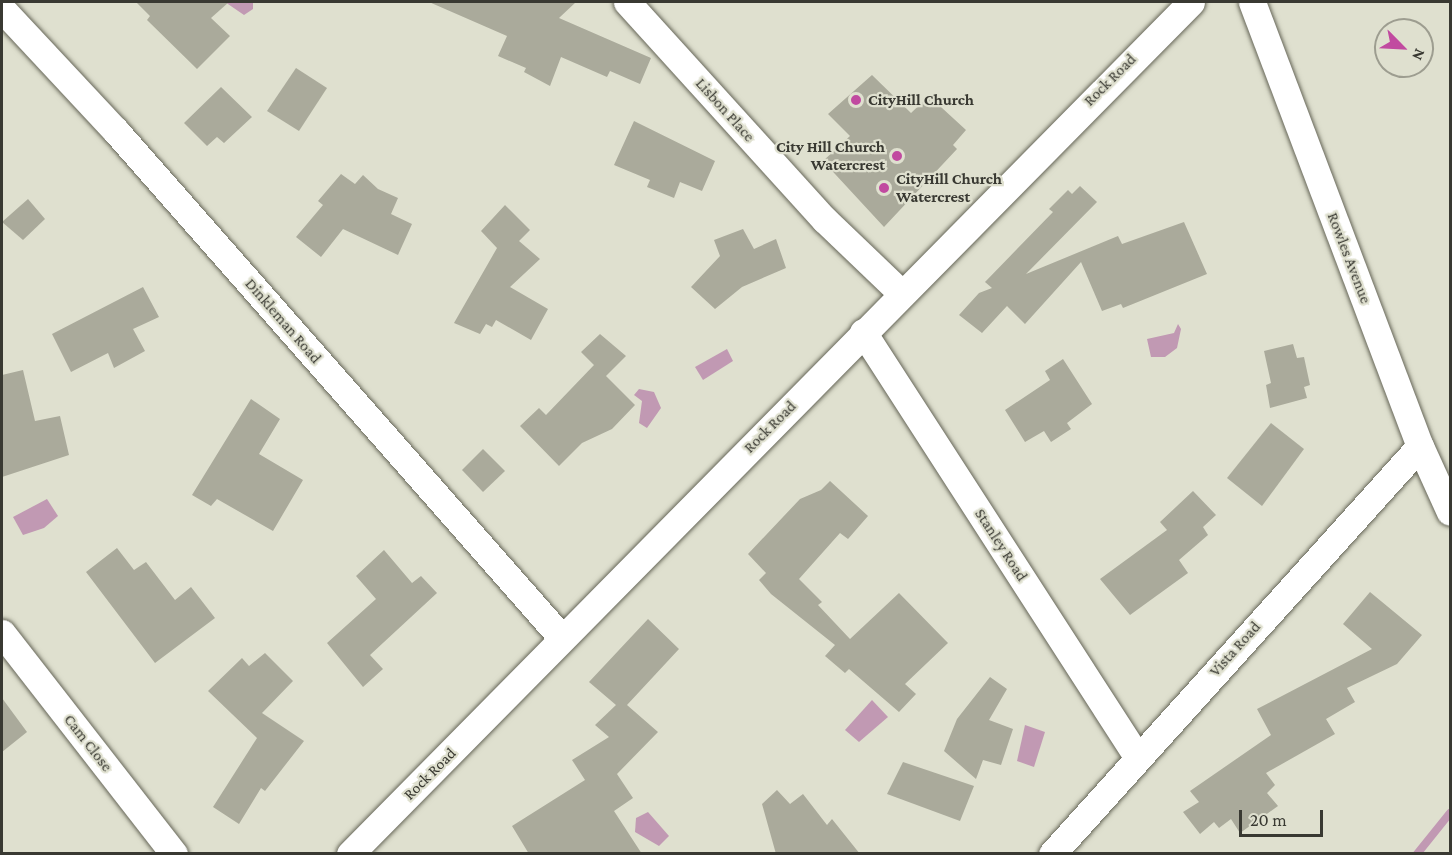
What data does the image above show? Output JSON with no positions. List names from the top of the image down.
{
  "streets": {
    "street": [
      "Rock Road",
      "Lisbon Place",
      "Rowles Avenue",
      "Dinkleman Road",
      "Stanley Road",
      "Vista Road",
      "Cam Close"
    ]
  },
  "crossings": [
    ["Rock Road", "Lisbon Place"],
    ["Rock Road", "Dinkleman Road"],
    ["Rock Road", "Stanley Road"],
    ["Rowles Avenue", "Vista Road"],
    ["Stanley Road", "Vista Road"]
  ],
  "places": ["CityHill Church", "City Hill Church Watercrest", "CityHill Church Watercrest"],
  "scale_bar": "20 m",
  "north": "bottom right"
}
